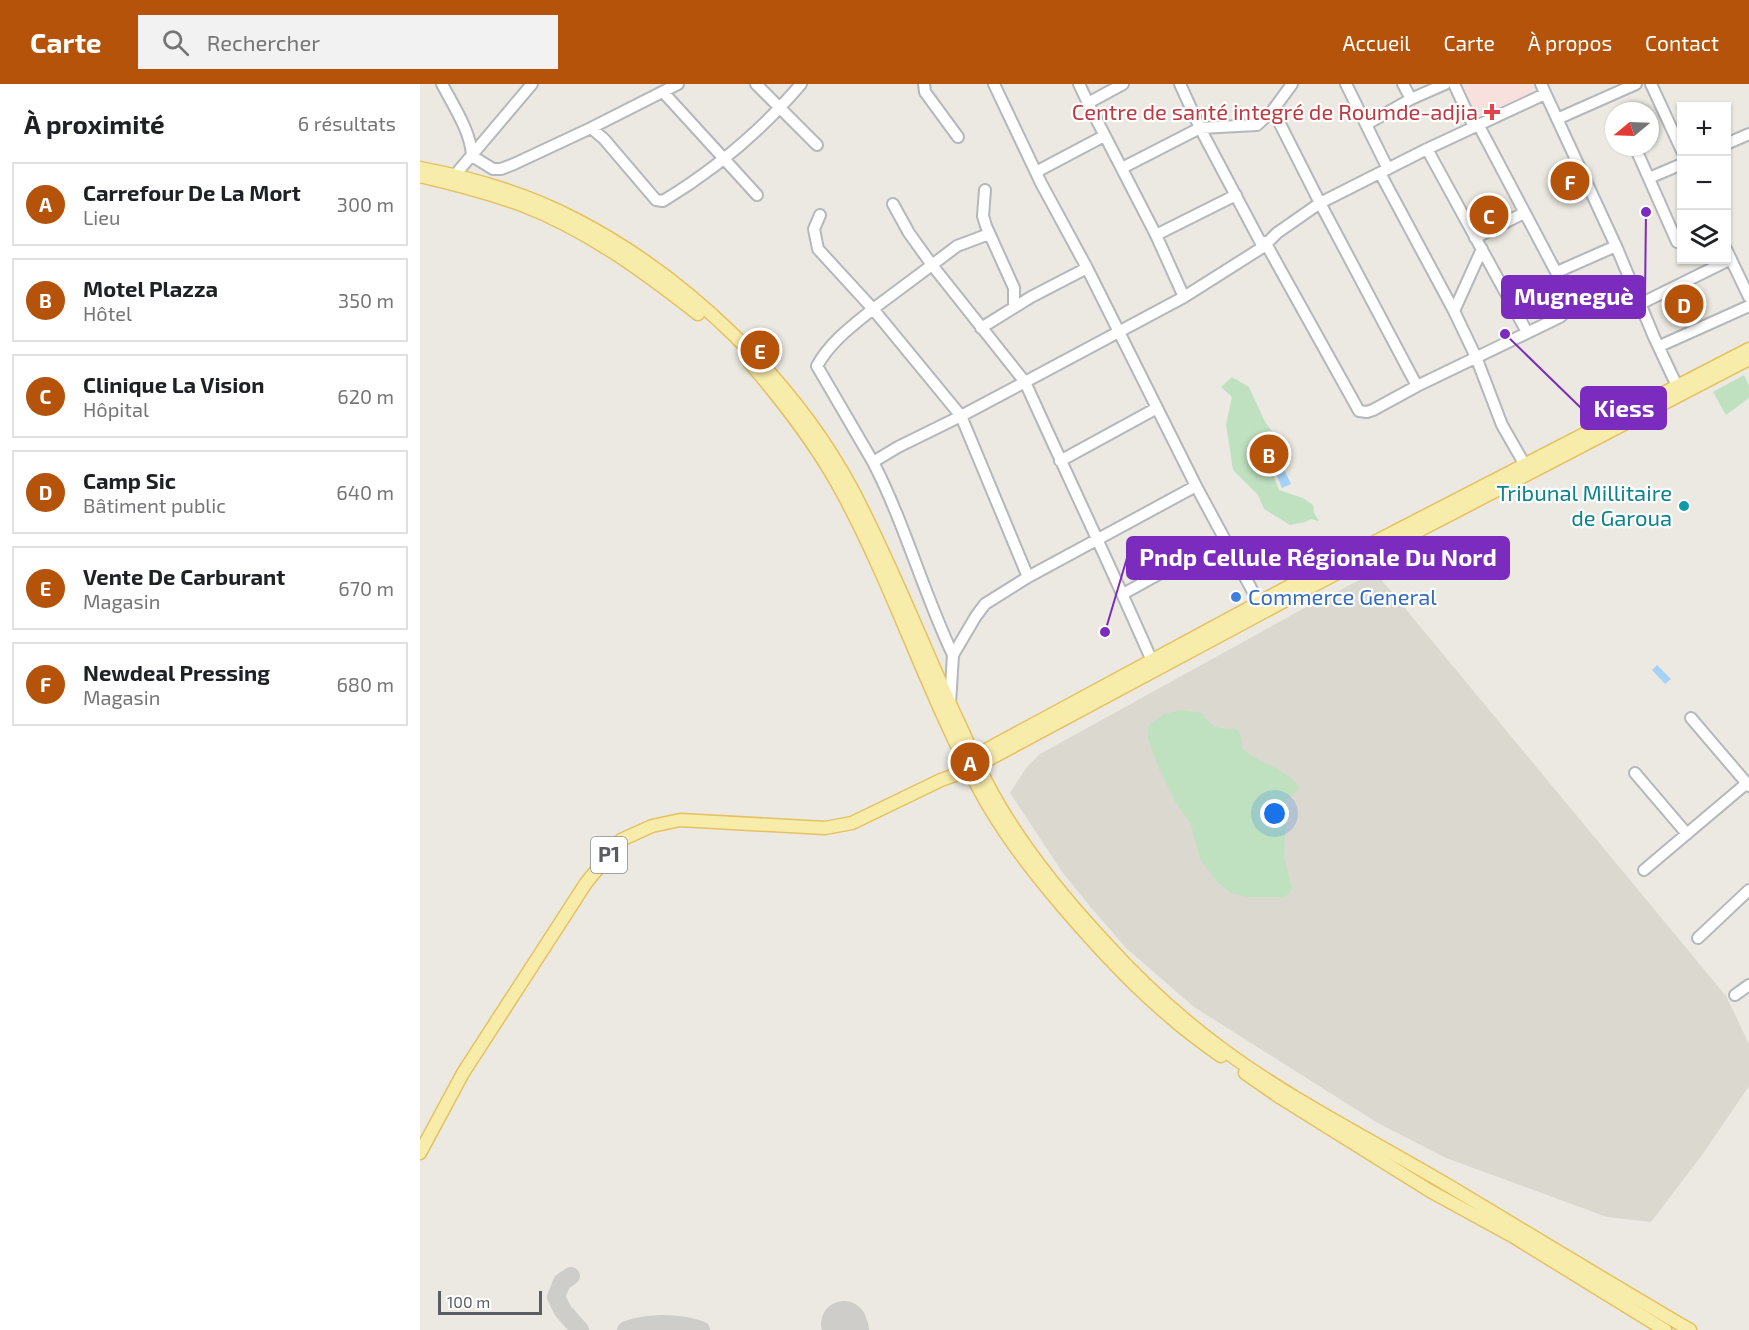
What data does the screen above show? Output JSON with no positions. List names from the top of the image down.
{
  "streets": {
    "main road": ["P1"]
  },
  "places": {
    "health": ["Centre de santé integré de Roumde-adjia"],
    "other": [
      "Mugneguè",
      "Kiess",
      "Tribunal Millitaire de Garoua",
      "Commerce General",
      "Pndp Cellule Régionale Du Nord"
    ]
  },
  "scale_bar": "100 m",
  "north": "left",
  "page": {
    "header": "Carte",
    "search": "Rechercher",
    "nav": [
      "Accueil",
      "Carte",
      "À propos",
      "Contact"
    ],
    "heading": ["À proximité", "6 résultats"],
    "map_buttons": ["+", "−"],
    "pins": [
      "F",
      "C",
      "D",
      "E",
      "B",
      "A"
    ],
    "list": [
      {
        "mark": "A",
        "name": "Carrefour De La Mort",
        "note": "Lieu",
        "value": "300 m"
      },
      {
        "mark": "B",
        "name": "Motel Plazza",
        "note": "Hôtel",
        "value": "350 m"
      },
      {
        "mark": "C",
        "name": "Clinique La Vision",
        "note": "Hôpital",
        "value": "620 m"
      },
      {
        "mark": "D",
        "name": "Camp Sic",
        "note": "Bâtiment public",
        "value": "640 m"
      },
      {
        "mark": "E",
        "name": "Vente De Carburant",
        "note": "Magasin",
        "value": "670 m"
      },
      {
        "mark": "F",
        "name": "Newdeal Pressing",
        "note": "Magasin",
        "value": "680 m"
      }
    ],
    "scale": "100 m"
  }
}
